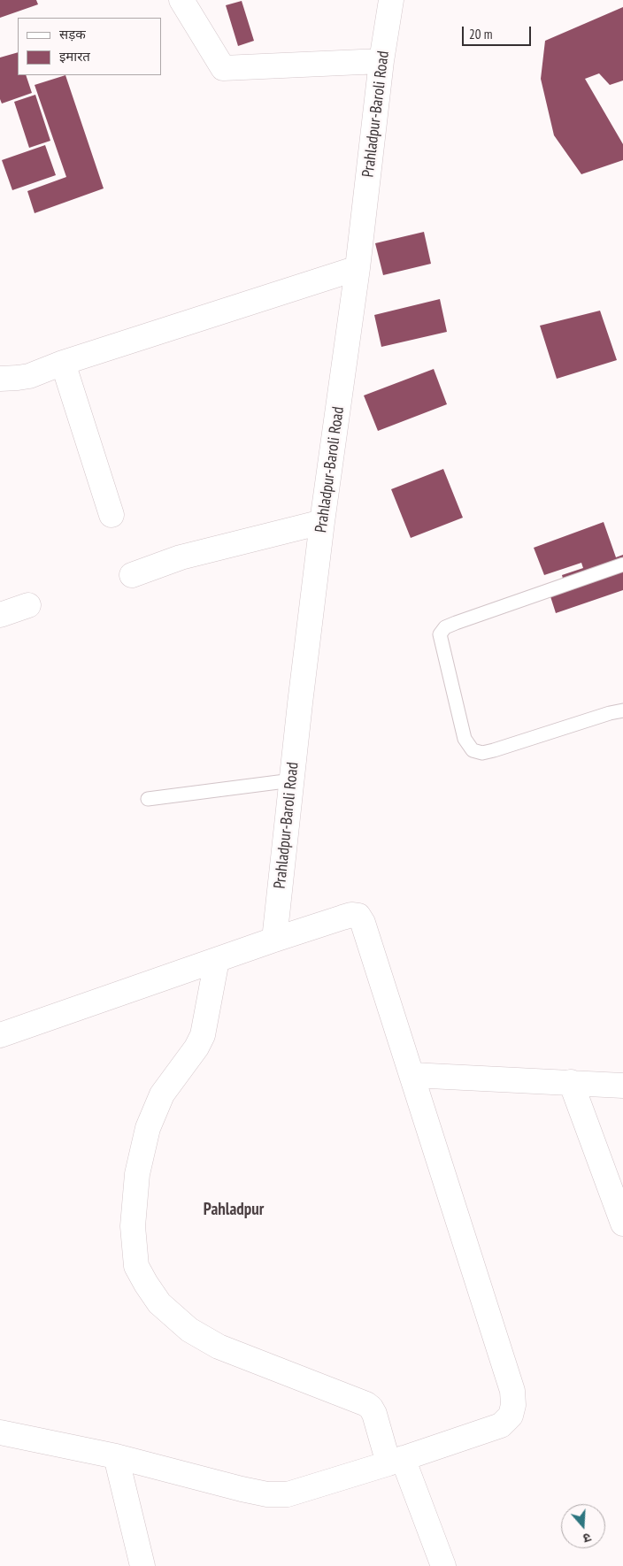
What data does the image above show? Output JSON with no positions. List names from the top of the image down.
{
  "streets": {
    "street": ["Prahladpur-Baroli Road"]
  },
  "districts": ["Pahladpur"],
  "legend": ["सड़क", "इमारत"],
  "scale_bar": "20 m",
  "north": "bottom"
}
